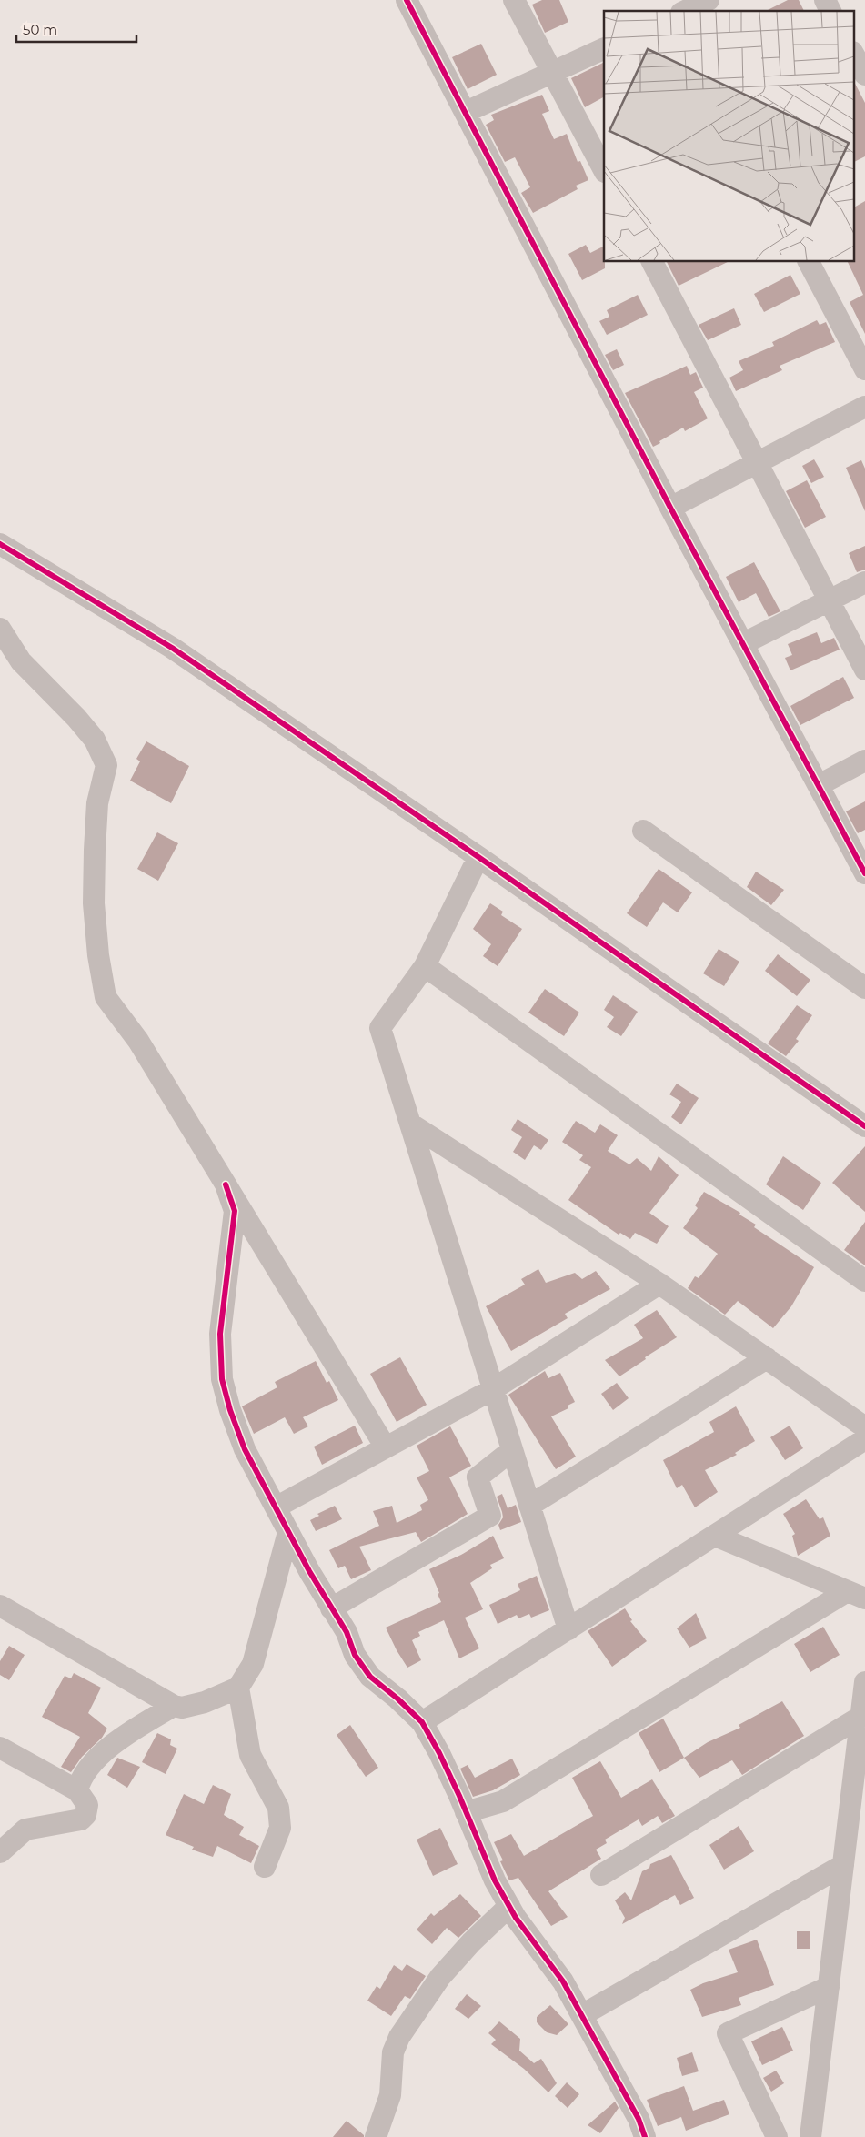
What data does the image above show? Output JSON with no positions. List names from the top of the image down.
{
  "scale_bar": "50 m"
}
